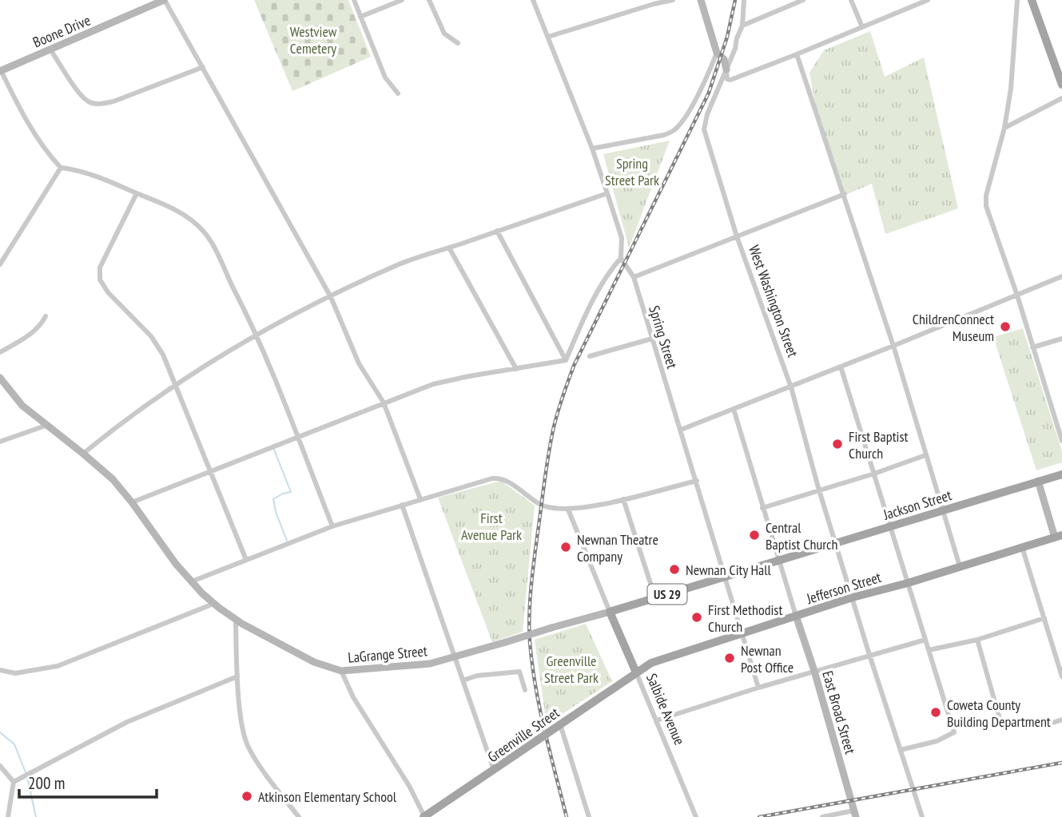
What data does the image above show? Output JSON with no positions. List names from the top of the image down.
{
  "streets": {
    "main road": [
      "Jackson Street",
      "Jefferson Street",
      "US 29",
      "LaGrange Street",
      "Salbide Avenue",
      "Greenville Street"
    ],
    "street": [
      "Boone Drive",
      "West Washington Street",
      "Spring Street",
      "East Broad Street"
    ]
  },
  "crossings": [
    ["West Washington Street", "Jackson Street"],
    ["West Washington Street", "Jefferson Street"],
    ["Spring Street", "Jefferson Street"],
    ["Spring Street", "LaGrange Street"],
    ["Jackson Street", "LaGrange Street"],
    ["Jefferson Street", "Salbide Avenue"],
    ["Jefferson Street", "East Broad Street"],
    ["Jefferson Street", "Greenville Street"],
    ["LaGrange Street", "Salbide Avenue"],
    ["Salbide Avenue", "Greenville Street"]
  ],
  "parks": [
    "Westview Cemetery",
    "Spring Street Park",
    "First Avenue Park",
    "Greenville Street Park"
  ],
  "places": [
    "ChildrenConnect Museum",
    "First Baptist Church",
    "Central Baptist Church",
    "Newnan Theatre Company",
    "Newnan City Hall",
    "First Methodist Church",
    "Newnan Post Office",
    "Coweta County Building Department",
    "Atkinson Elementary School"
  ],
  "scale_bar": "200 m"
}
